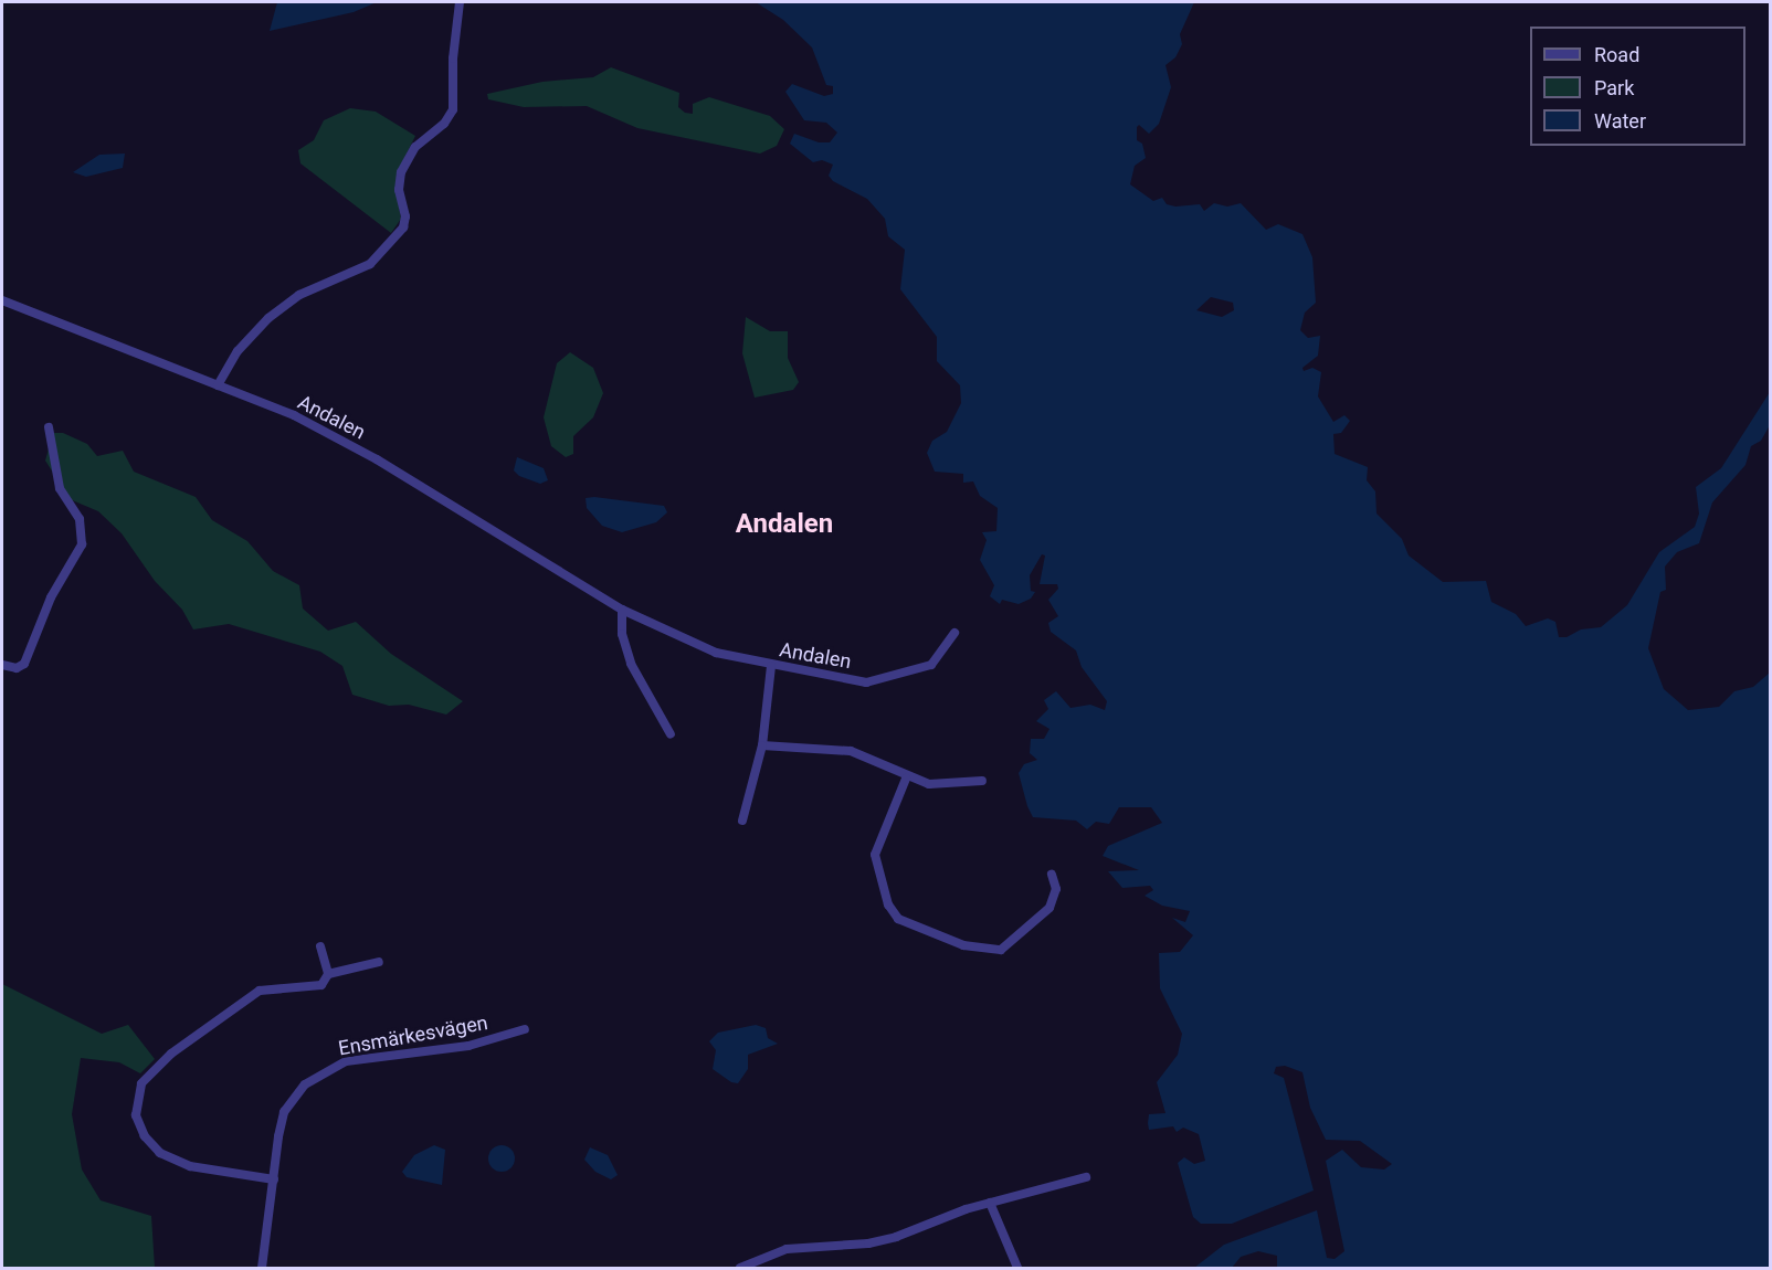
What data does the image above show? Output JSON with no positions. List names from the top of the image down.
{
  "streets": {
    "street": ["Andalen", "Ensmärkesvägen"]
  },
  "districts": ["Andalen"],
  "legend": ["Road", "Park", "Water"]
}
